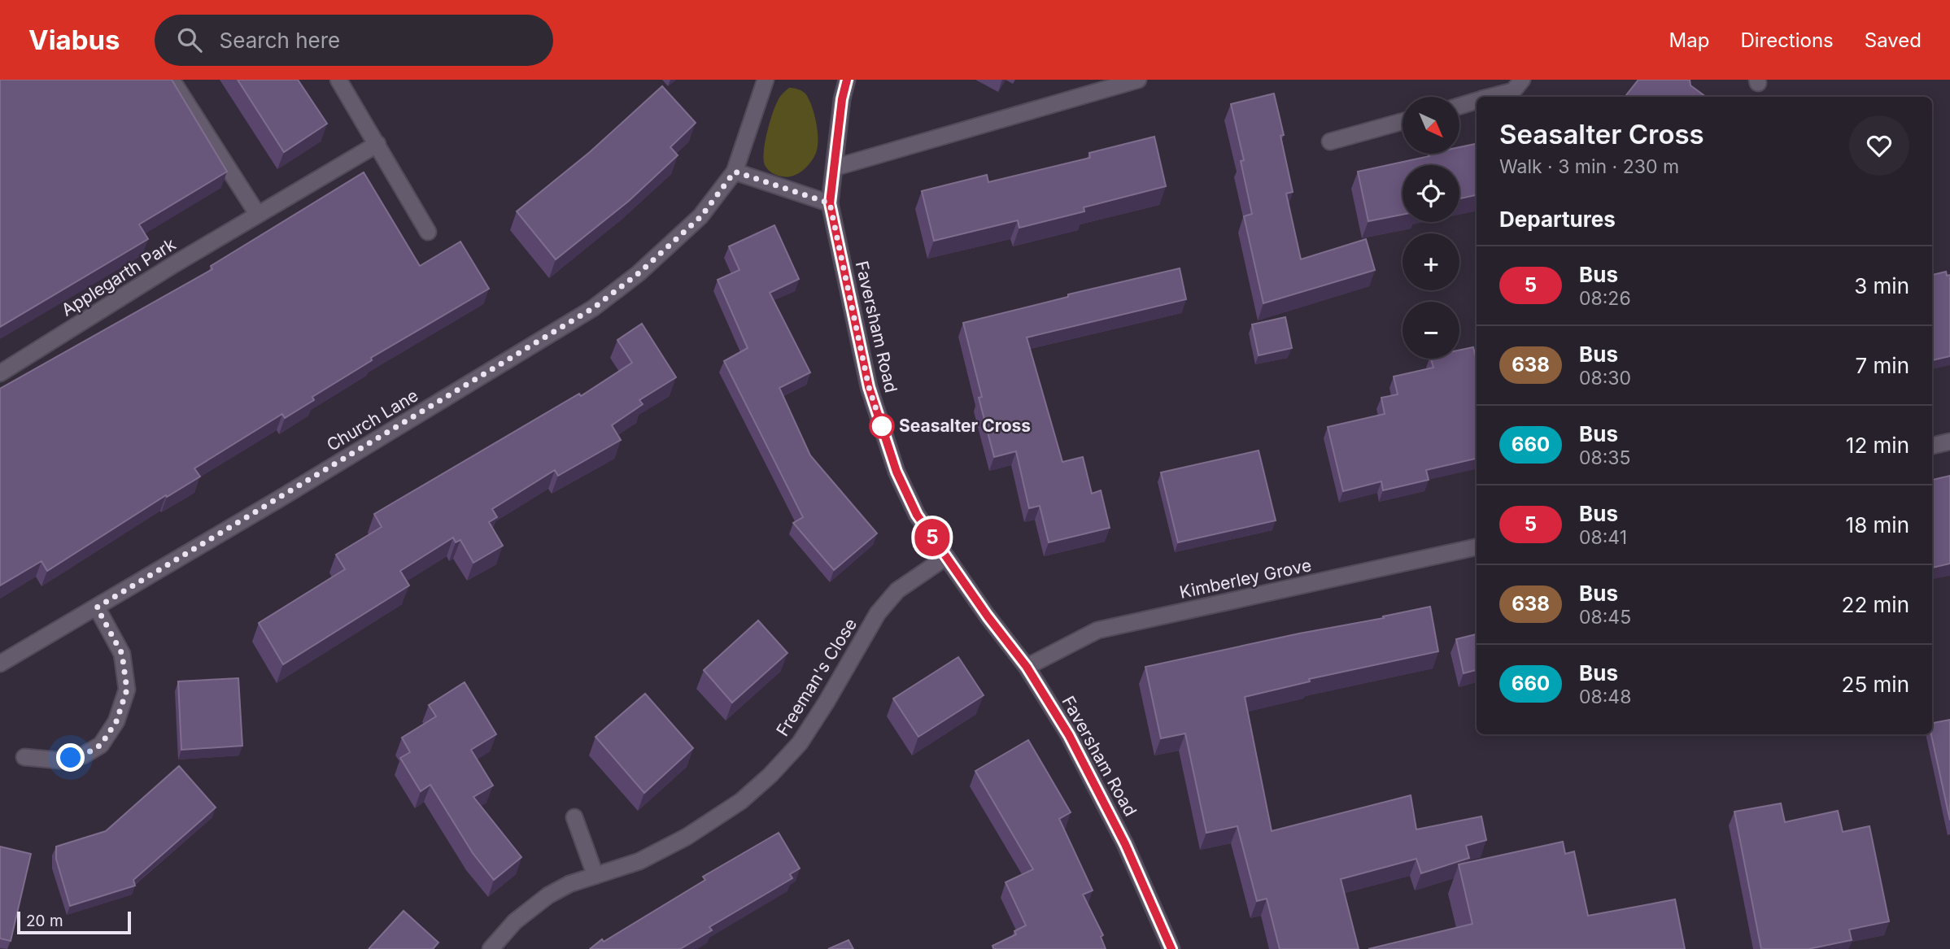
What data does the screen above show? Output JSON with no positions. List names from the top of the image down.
{
  "streets": {
    "street": [
      "Applegarth Park",
      "Faversham Road",
      "Church Lane",
      "Kimberley Grove",
      "Freeman's Close"
    ]
  },
  "crossings": [
    ["Faversham Road", "Kimberley Grove"],
    ["Faversham Road", "Freeman's Close"]
  ],
  "places": ["Seasalter Cross"],
  "lines": ["bus line 5"],
  "scale_bar": "20 m",
  "north": "bottom right",
  "page": {
    "header": "Viabus",
    "search": "Search here",
    "nav": ["Map", "Directions", "Saved"],
    "on_map": "5",
    "map_buttons": ["+", "−"],
    "heading": [
      ["Seasalter Cross", "Walk · 3 min · 230 m"],
      "Departures"
    ],
    "list": [
      {
        "mark": "5",
        "name": "Bus",
        "note": "08:26",
        "value": "3 min"
      },
      {
        "mark": "638",
        "name": "Bus",
        "note": "08:30",
        "value": "7 min"
      },
      {
        "mark": "660",
        "name": "Bus",
        "note": "08:35",
        "value": "12 min"
      },
      {
        "mark": "5",
        "name": "Bus",
        "note": "08:41",
        "value": "18 min"
      },
      {
        "mark": "638",
        "name": "Bus",
        "note": "08:45",
        "value": "22 min"
      },
      {
        "mark": "660",
        "name": "Bus",
        "note": "08:48",
        "value": "25 min"
      }
    ],
    "scale": "20 m"
  }
}
